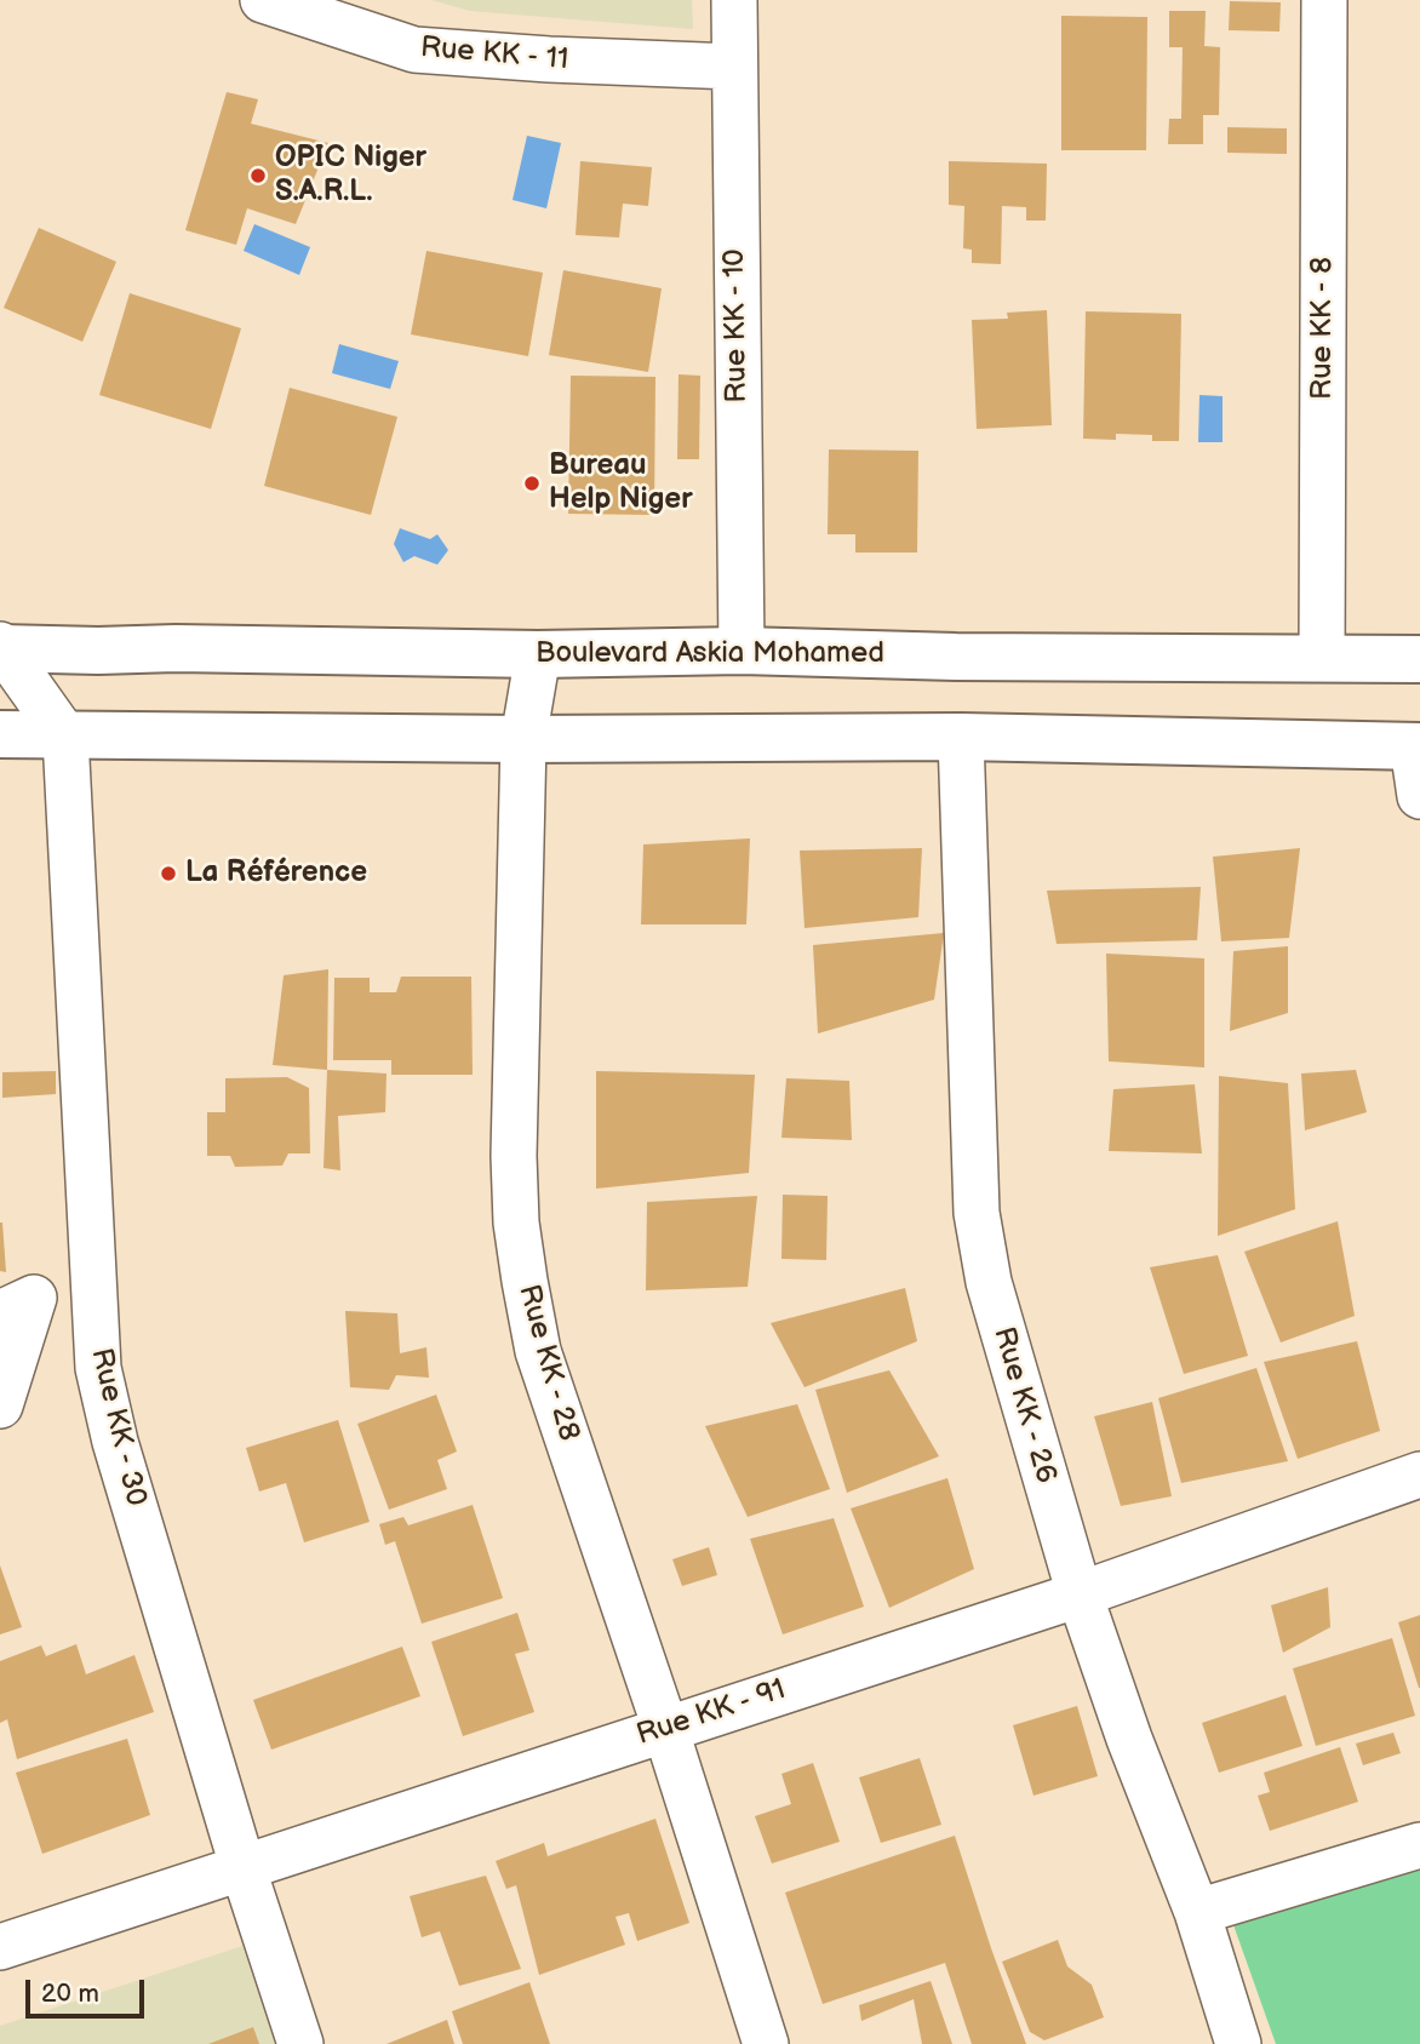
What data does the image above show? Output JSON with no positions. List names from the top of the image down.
{
  "streets": {
    "main road": ["Boulevard Askia Mohamed"],
    "street": [
      "Rue KK - 11",
      "Rue KK - 10",
      "Rue KK - 8",
      "Rue KK - 28",
      "Rue KK - 26",
      "Rue KK - 30",
      "Rue KK - 91"
    ]
  },
  "crossings": [
    ["Rue KK - 11", "Rue KK - 10"],
    ["Rue KK - 10", "Boulevard Askia Mohamed"],
    ["Rue KK - 8", "Boulevard Askia Mohamed"],
    ["Boulevard Askia Mohamed", "Rue KK - 28"],
    ["Rue KK - 28", "Rue KK - 91"],
    ["Rue KK - 26", "Rue KK - 91"],
    ["Rue KK - 30", "Rue KK - 91"]
  ],
  "places": ["OPIC Niger S.A.R.L.", "Bureau Help Niger", "La Référence"],
  "scale_bar": "20 m"
}
